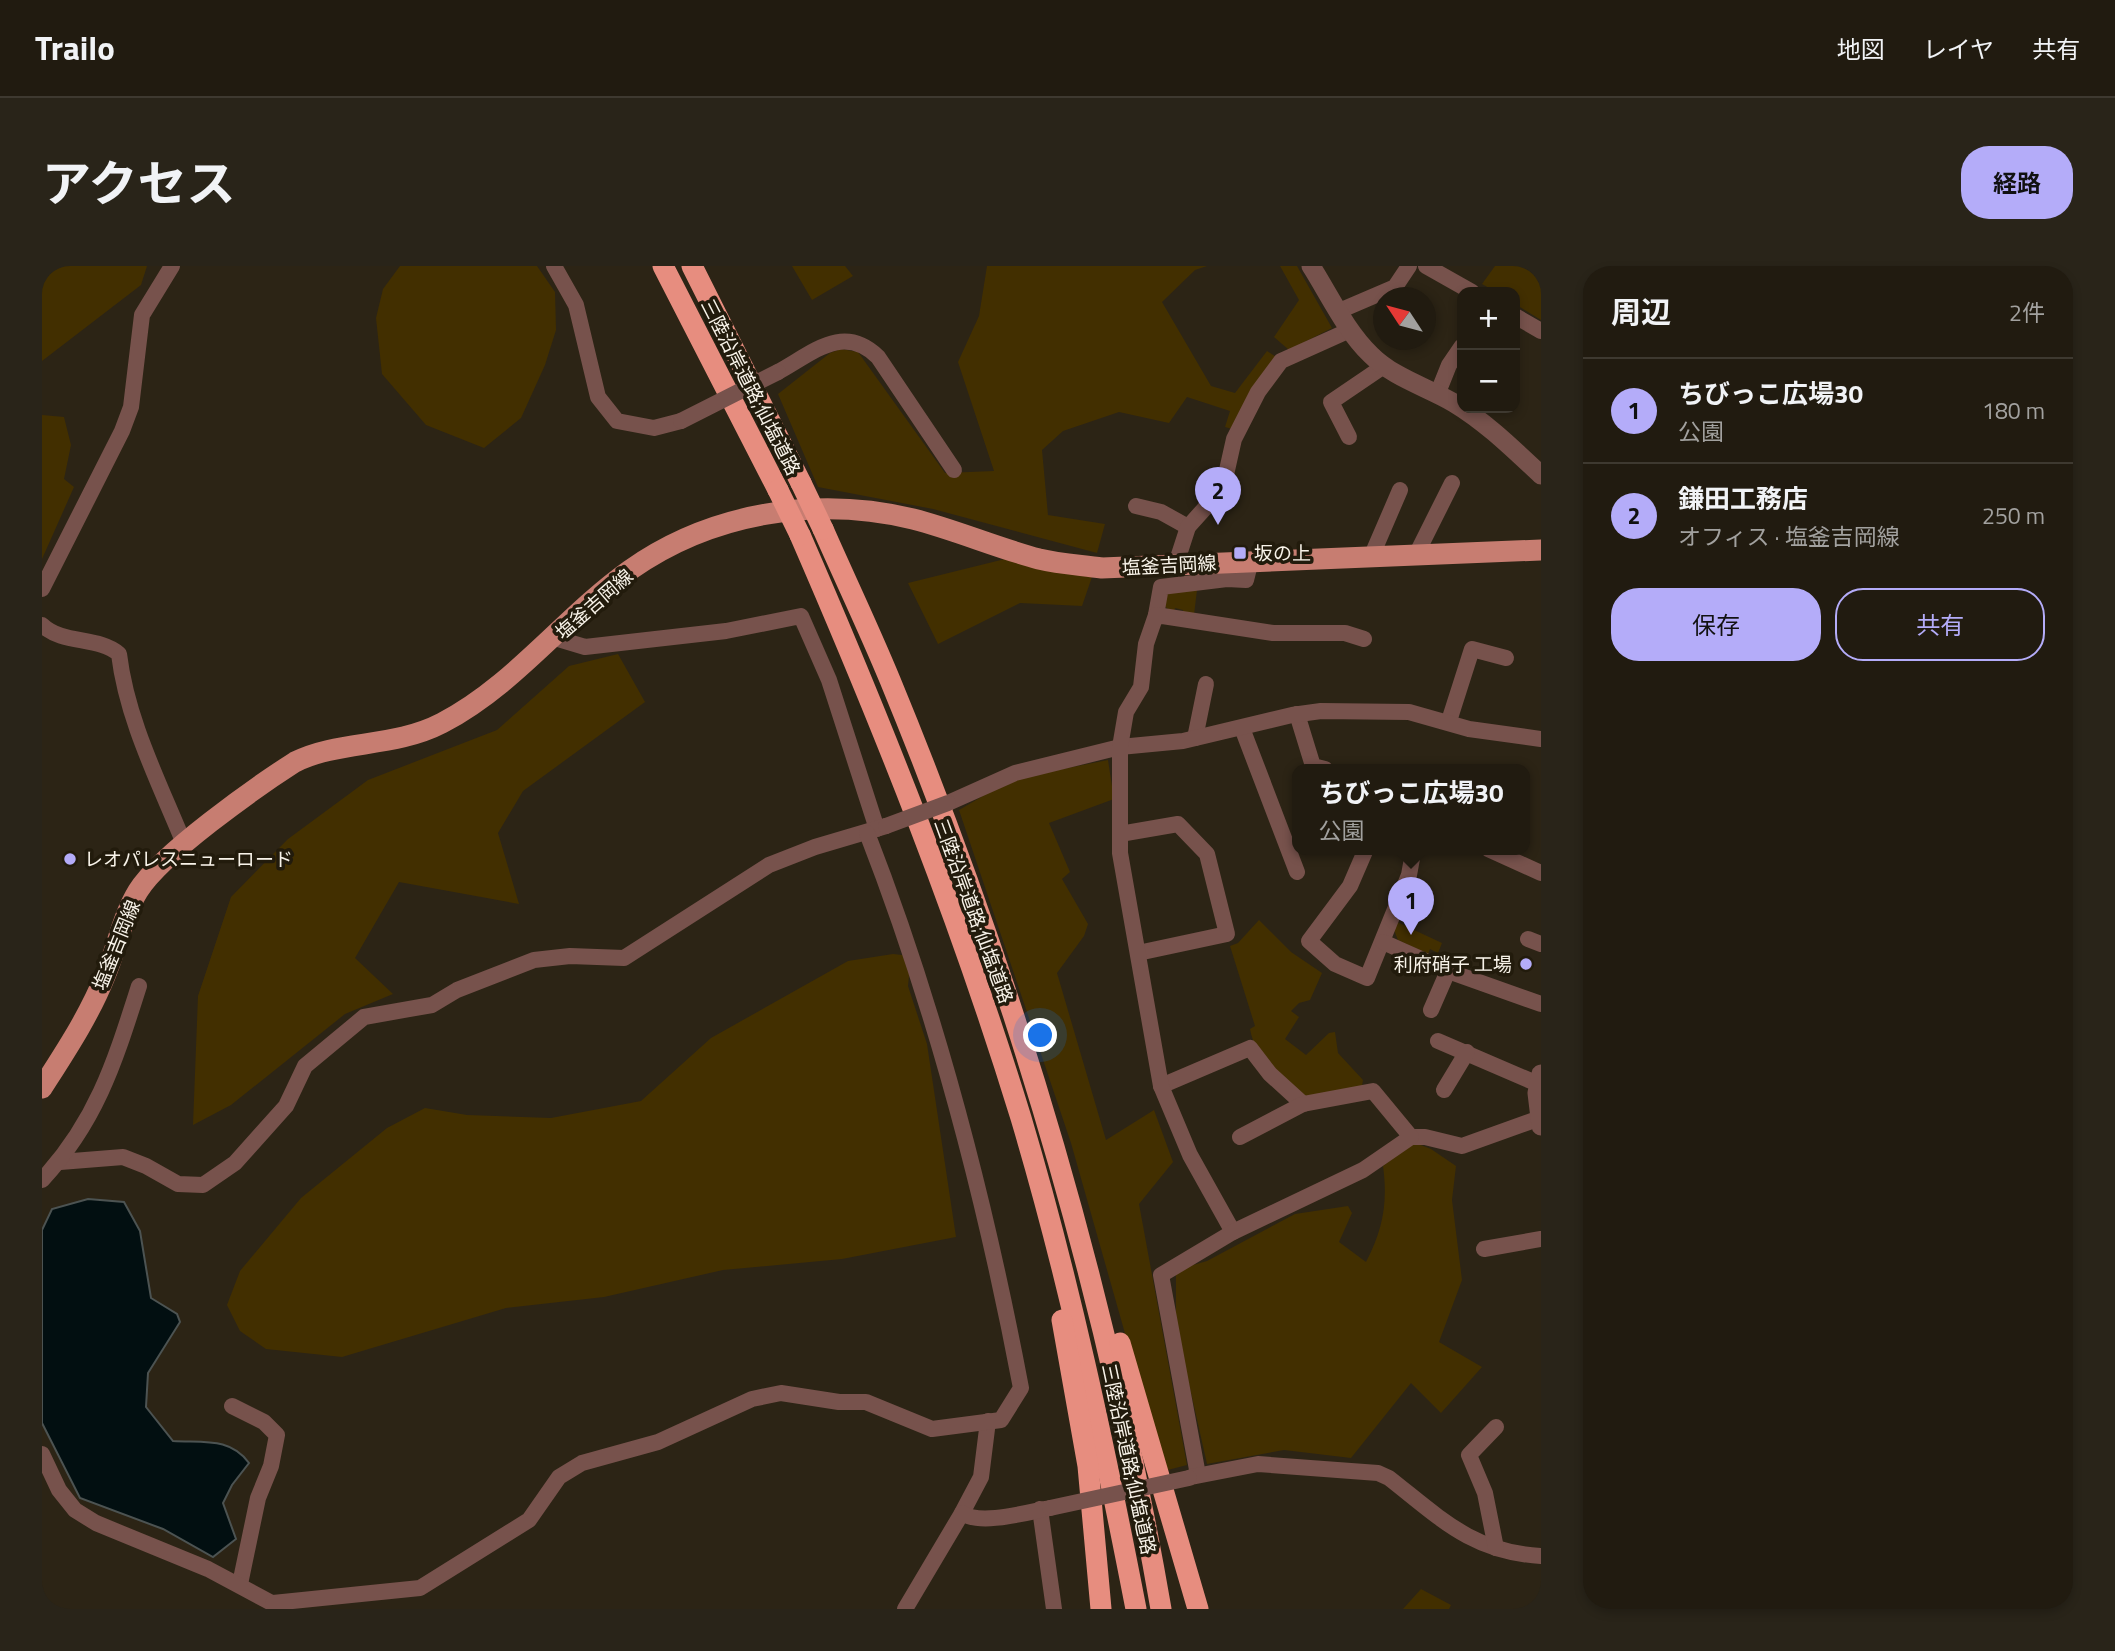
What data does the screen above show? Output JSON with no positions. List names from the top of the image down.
{
  "streets": {
    "highway": ["三陸沿岸道路;仙塩道路"],
    "main road": ["塩釜吉岡線"]
  },
  "places": {
    "transit": ["坂の上"],
    "other": ["レオパレスニューロード", "利府硝子 工場"]
  },
  "north": "top left",
  "page": {
    "header": "Trailo",
    "nav": ["地図", "レイヤ", "共有"],
    "title": "アクセス",
    "buttons": [
      "経路",
      ["保存", "共有"]
    ],
    "heading": ["周辺", "2件"],
    "map_buttons": ["+", "−"],
    "list": [
      {
        "mark": "1",
        "name": "ちびっこ広場30",
        "note": "公園",
        "value": "180 m"
      },
      {
        "mark": "2",
        "name": "鎌田工務店",
        "note": "オフィス · 塩釜吉岡線",
        "value": "250 m"
      }
    ],
    "pins": ["2", "1"],
    "popup": ["ちびっこ広場30", "公園"]
  }
}
